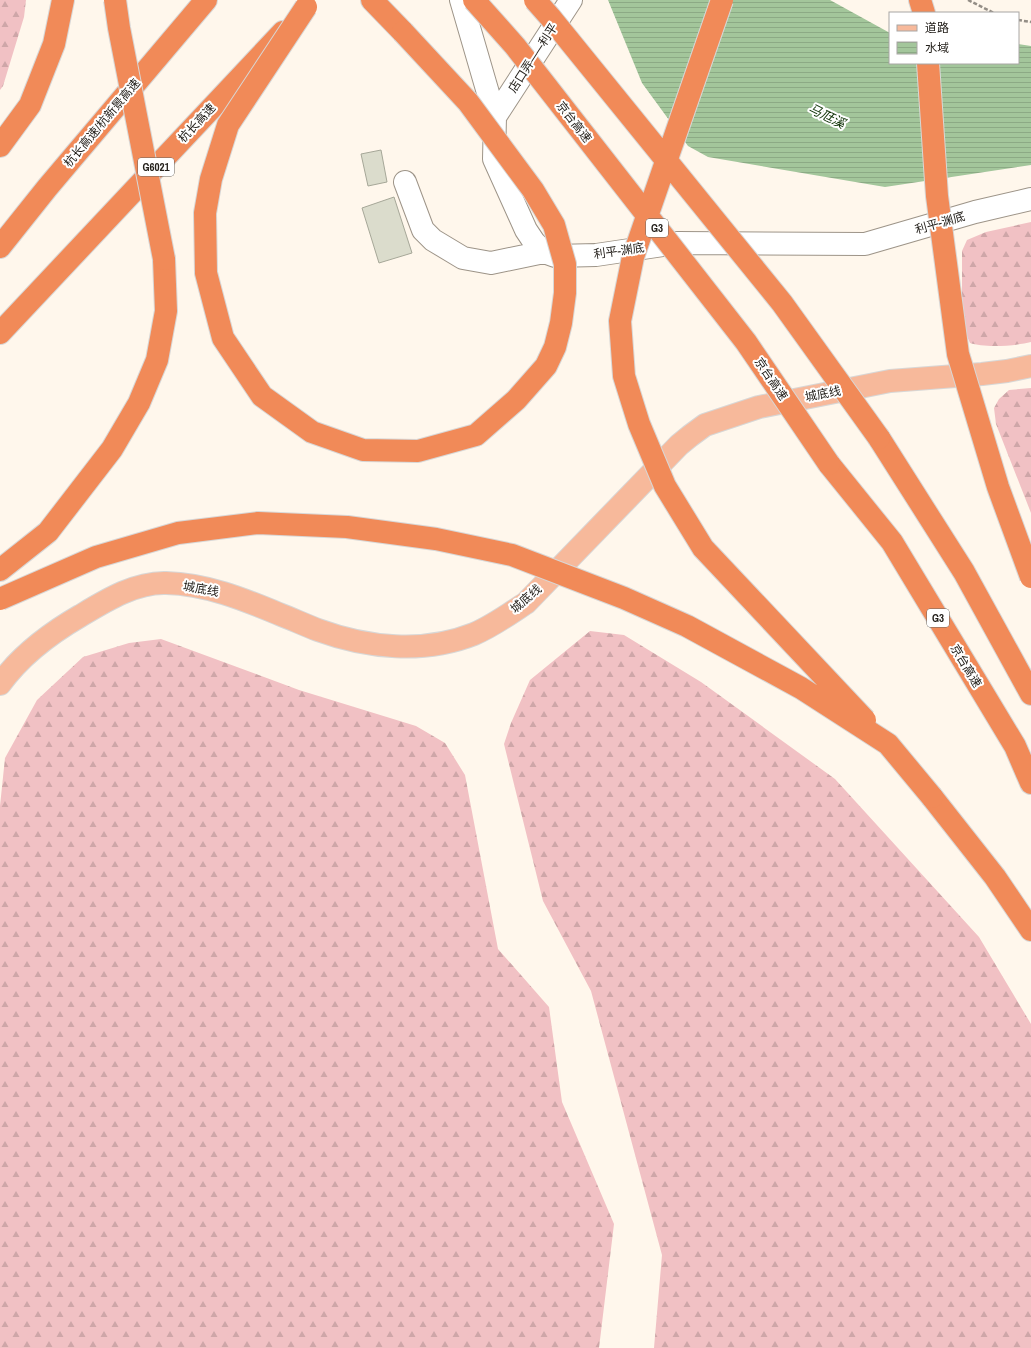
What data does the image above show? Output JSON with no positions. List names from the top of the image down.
{
  "streets": {
    "highway": [
      "京台高速",
      "杭长高速/杭新景高速",
      "杭长高速",
      "G6021",
      "G3"
    ],
    "main road": ["城底线"],
    "street": ["店口弄——利平", "利平-渊底"]
  },
  "water": ["马尫溪"],
  "legend": ["道路", "水域"]
}
